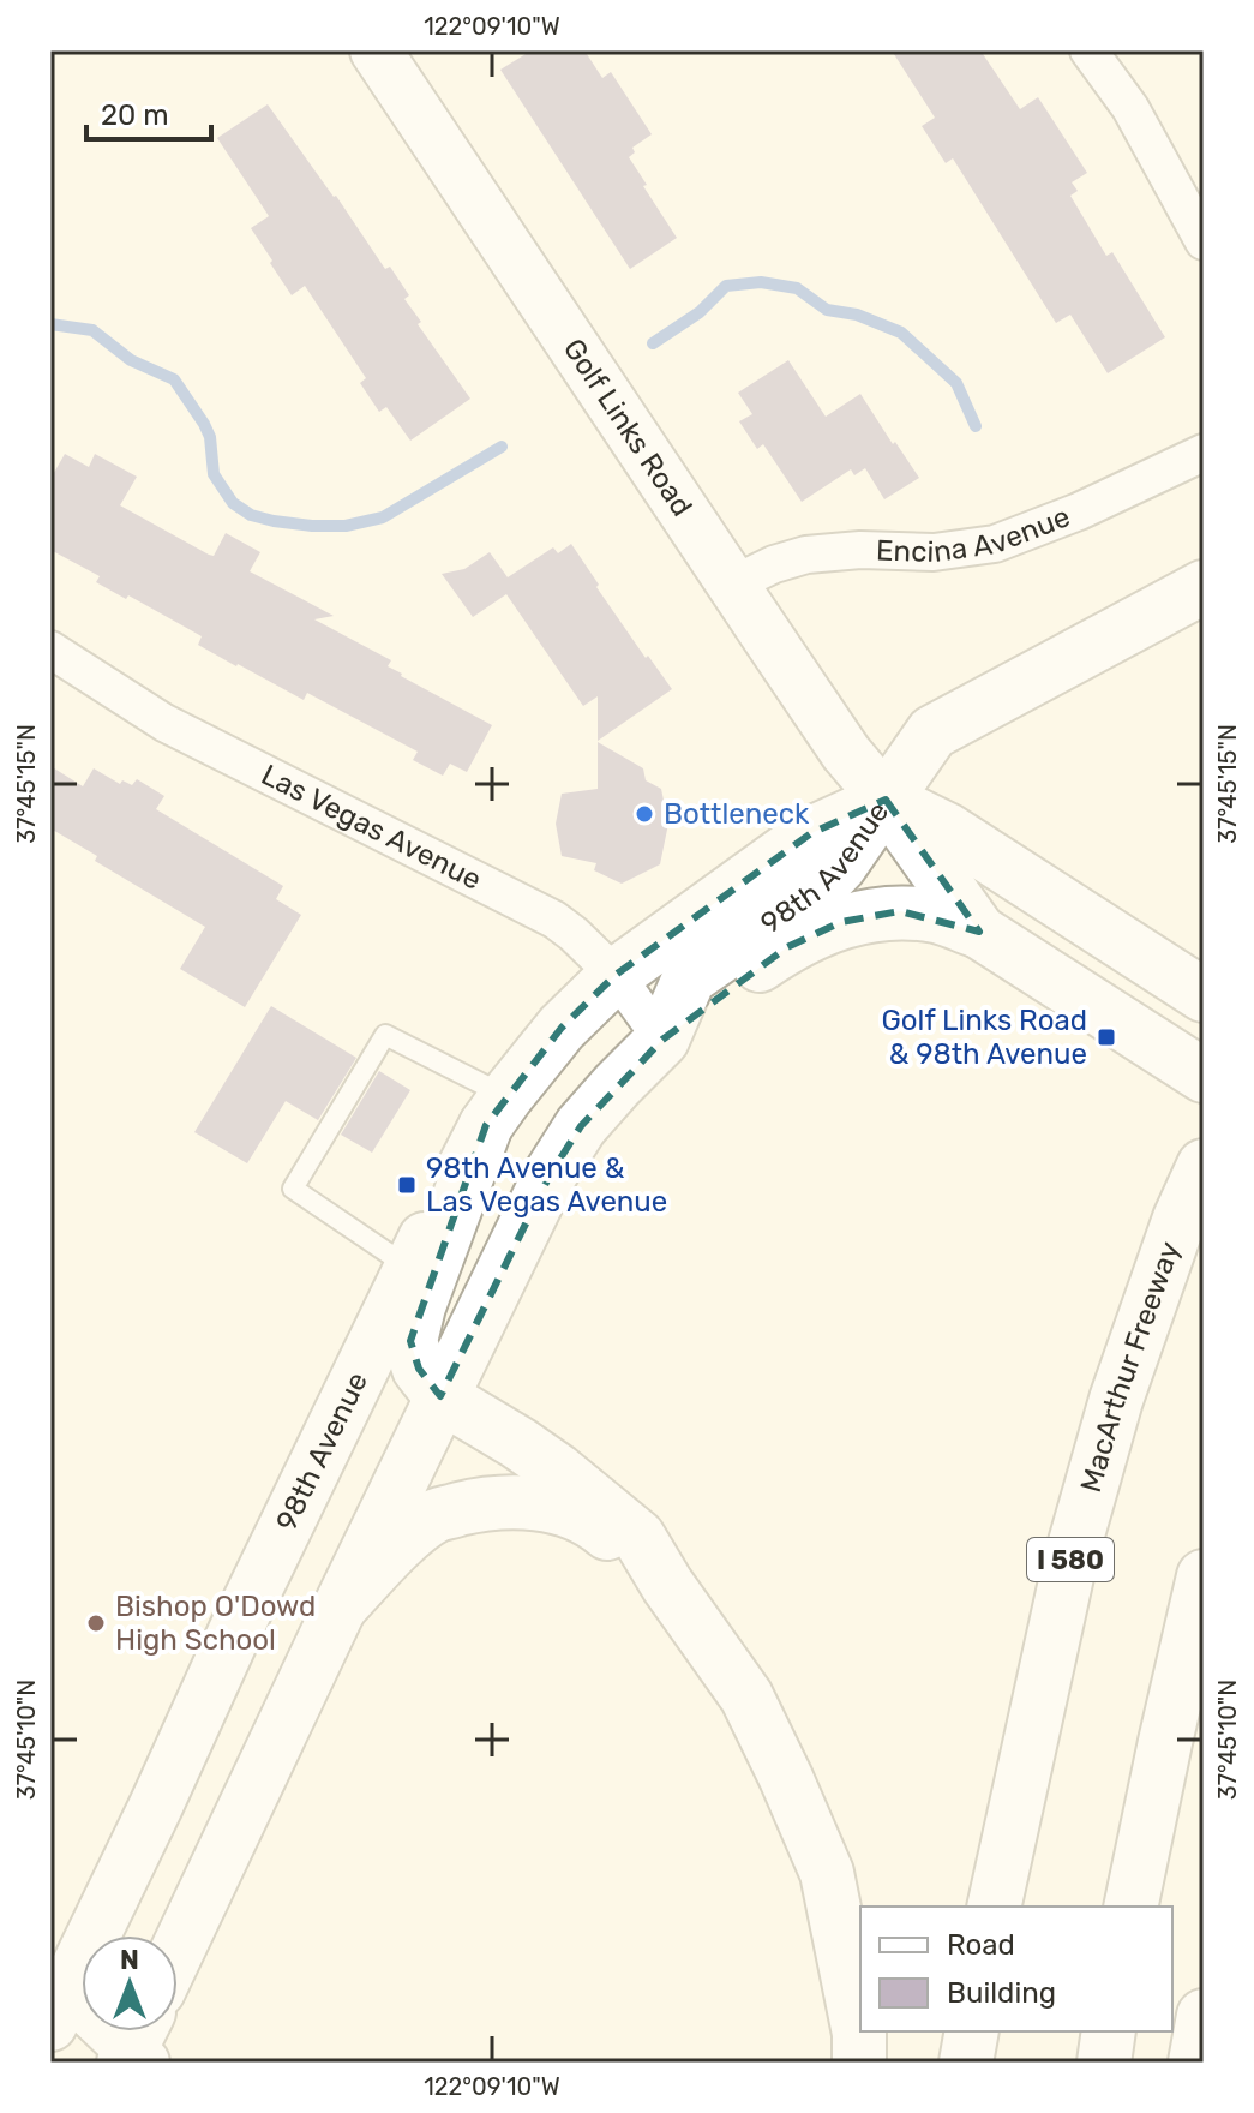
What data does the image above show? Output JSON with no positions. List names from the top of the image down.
{
  "streets": {
    "main road": [
      "Golf Links Road",
      "98th Avenue",
      "MacArthur Freeway",
      "I 580"
    ],
    "street": ["Encina Avenue", "Las Vegas Avenue"]
  },
  "crossings": [
    ["Golf Links Road", "Encina Avenue"],
    ["Golf Links Road", "98th Avenue"],
    ["Las Vegas Avenue", "98th Avenue"]
  ],
  "places": {
    "other": ["Bottleneck", "Bishop O'Dowd High School"],
    "transit": ["Golf Links Road & 98th Avenue", "98th Avenue & Las Vegas Avenue"]
  },
  "legend": ["Road", "Building"],
  "scale_bar": "20 m",
  "north": "top",
  "coordinates": ["122°09'10\"W", "37°45'15\"N", "37°45'10\"N"]
}
